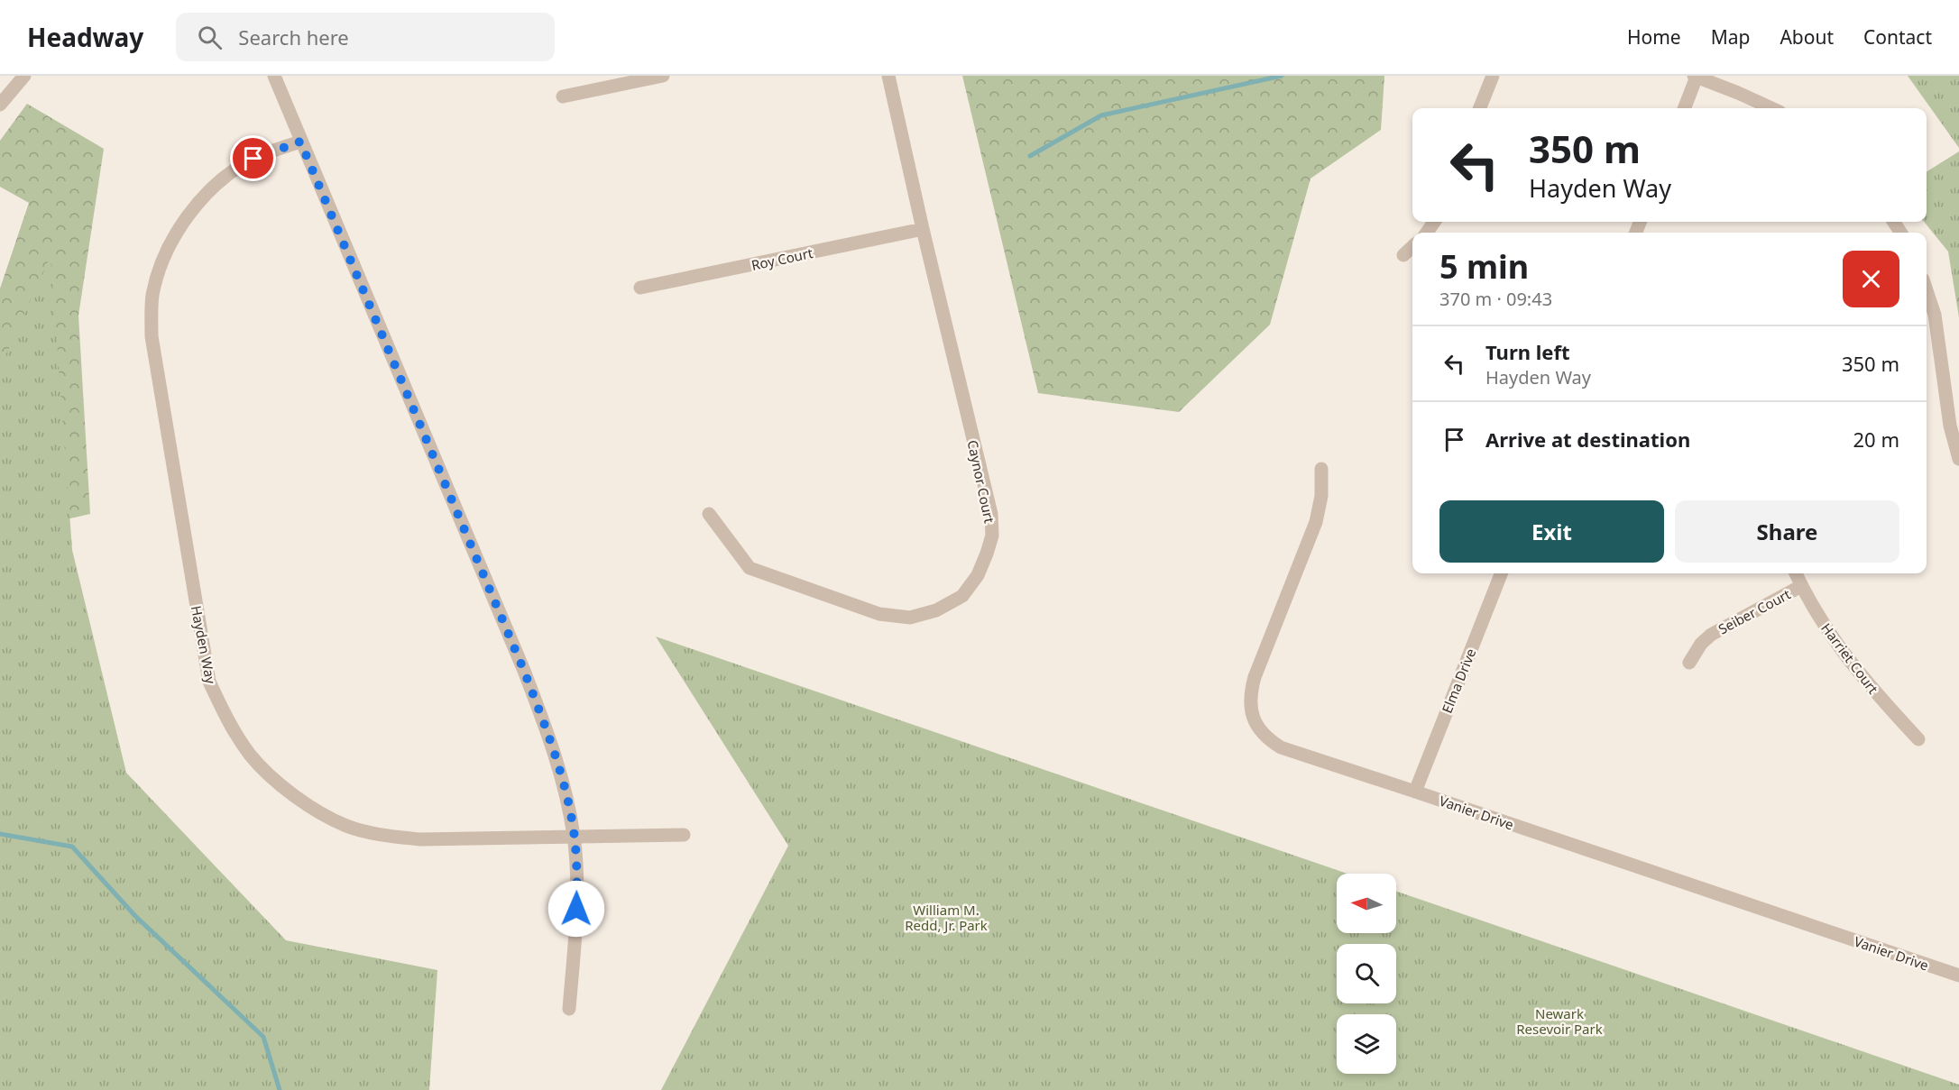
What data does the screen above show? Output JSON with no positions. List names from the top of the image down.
{
  "streets": {
    "street": [
      "Roy Court",
      "Caynor Court",
      "Seiber Court",
      "Hayden Way",
      "Harriet Court",
      "Elma Drive",
      "Vanier Drive"
    ]
  },
  "crossings": [
    ["Roy Court", "Caynor Court"],
    ["Seiber Court", "Harriet Court"],
    ["Elma Drive", "Vanier Drive"]
  ],
  "parks": ["William M. Redd, Jr. Park", "Newark Resevoir Park"],
  "north": "left",
  "page": {
    "header": "Headway",
    "search": "Search here",
    "nav": [
      "Home",
      "Map",
      "About",
      "Contact"
    ],
    "turn": ["350 m", "Hayden Way"],
    "heading": ["5 min", "370 m · 09:43"],
    "list": [
      {
        "name": "Turn left",
        "note": "Hayden Way",
        "value": "350 m"
      },
      {
        "name": "Arrive at destination",
        "value": "20 m"
      }
    ],
    "buttons": ["Exit", "Share"]
  }
}
